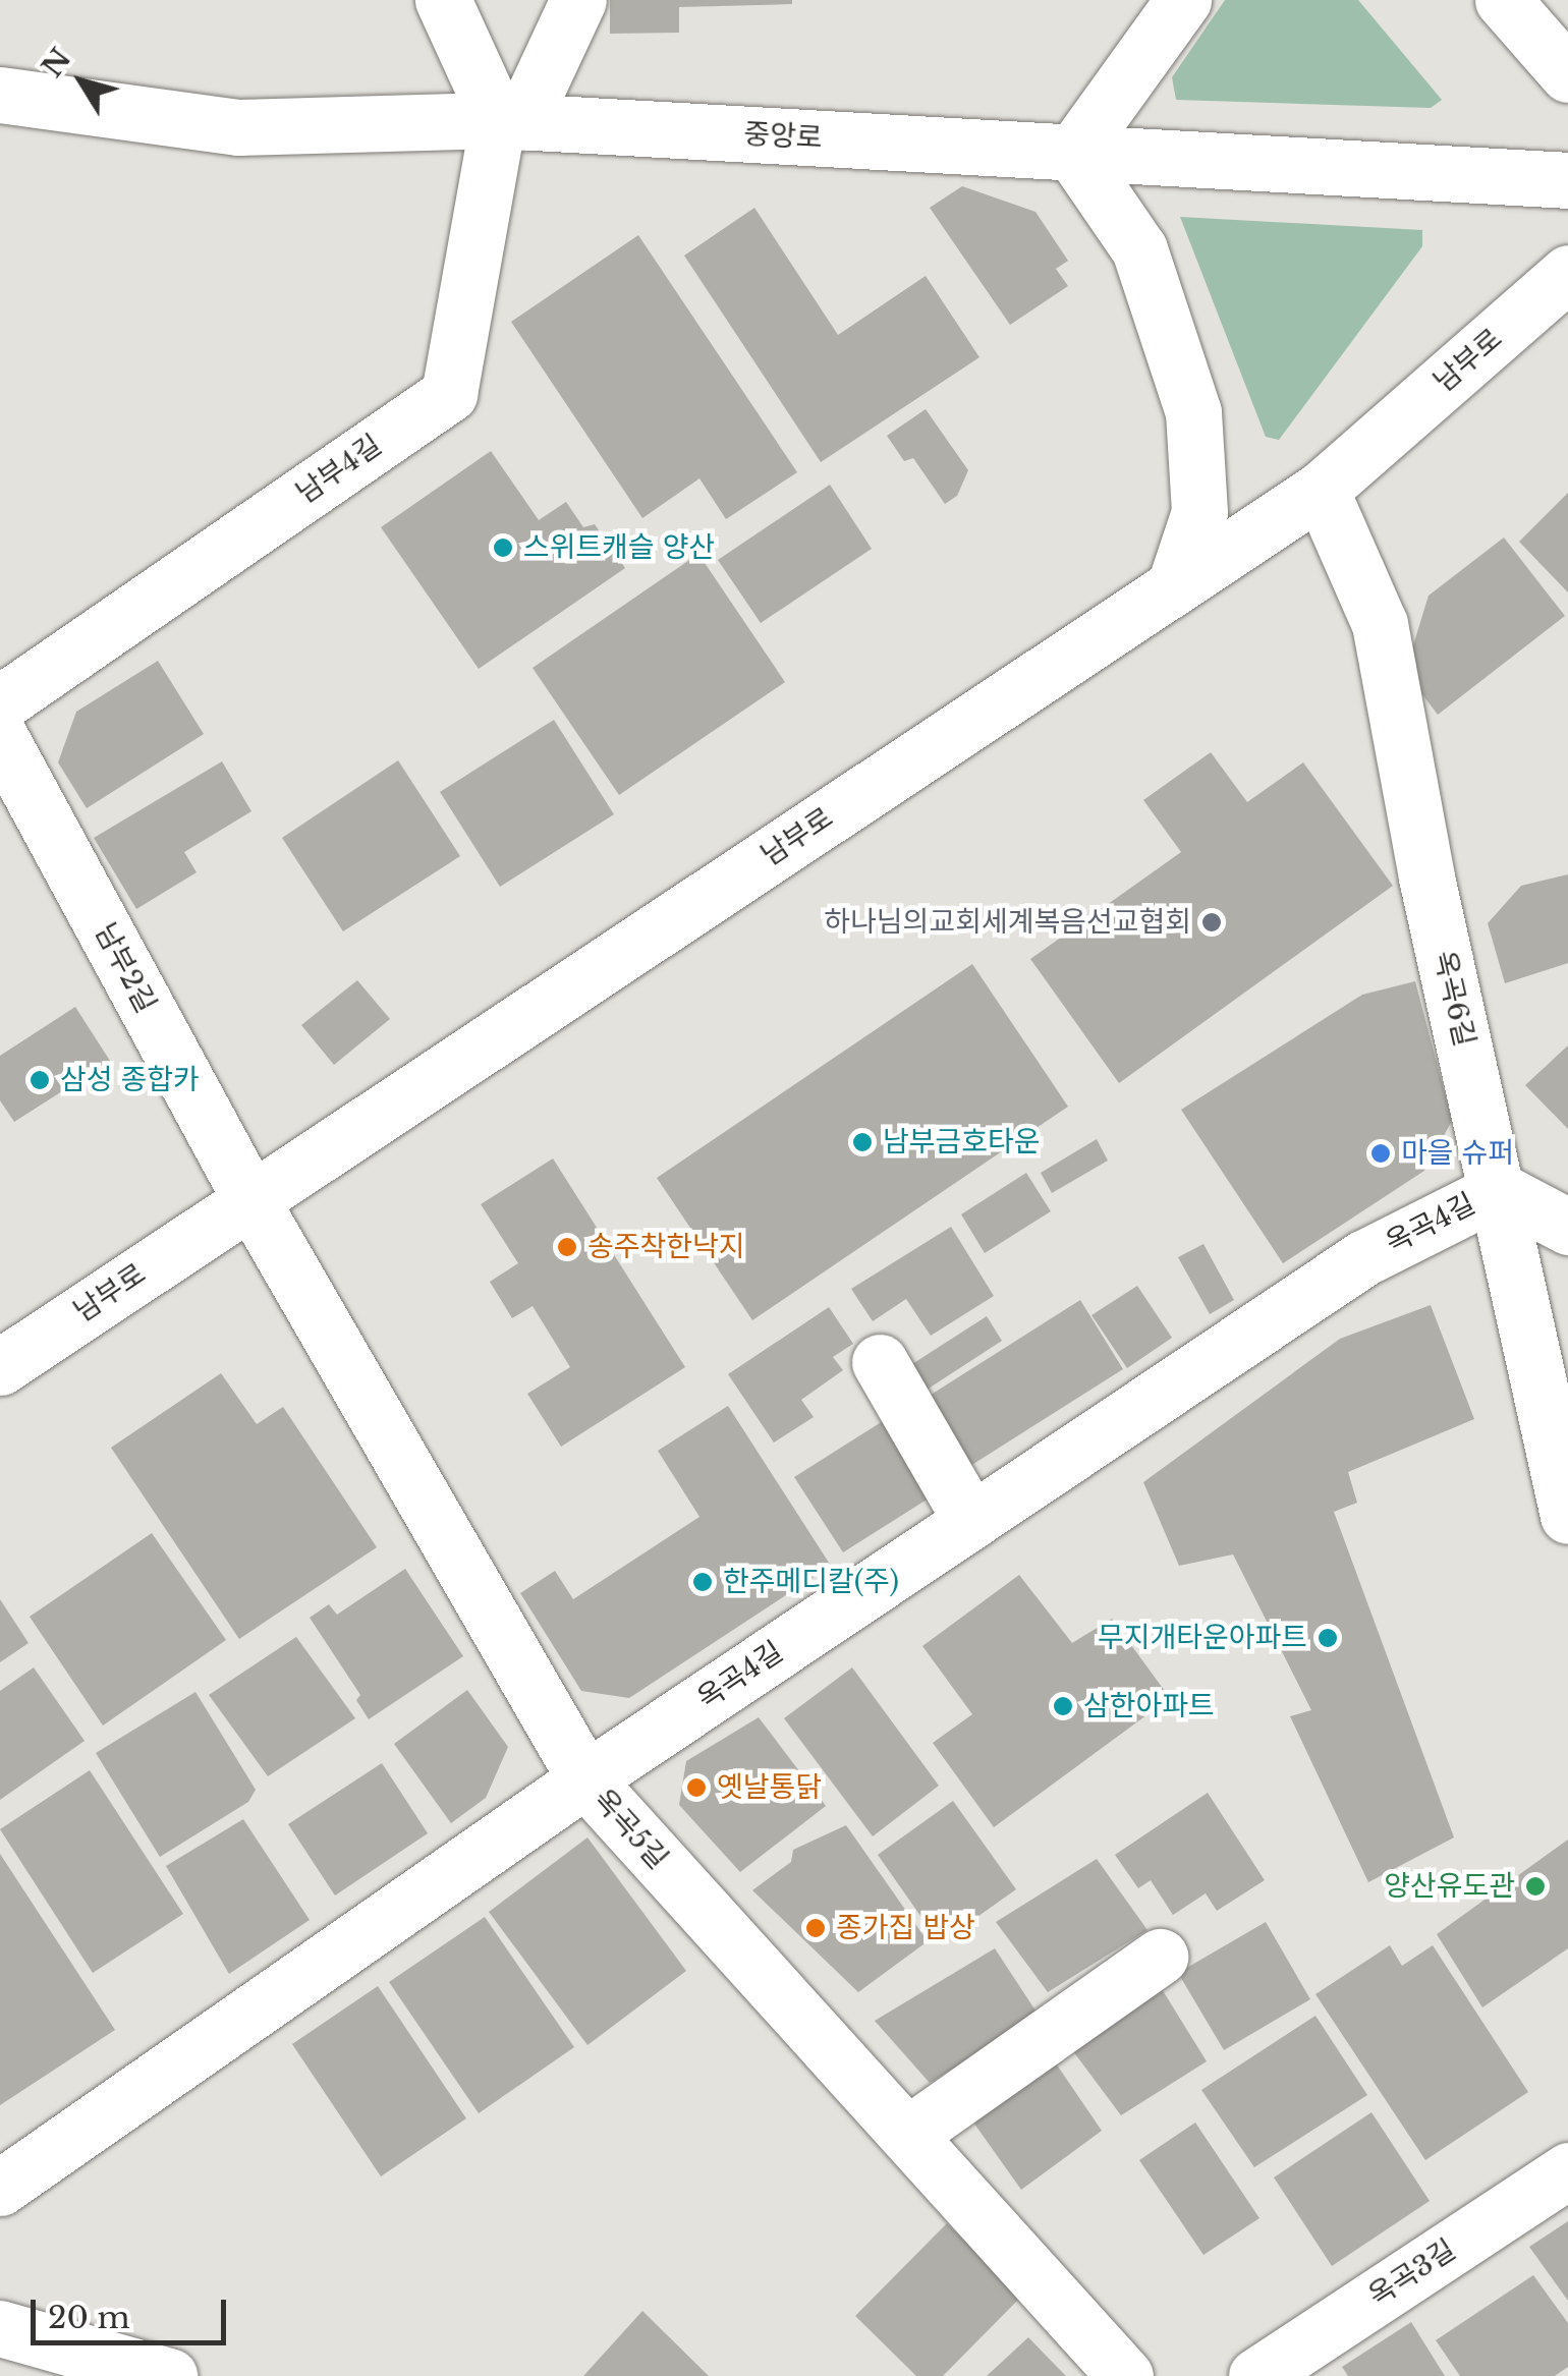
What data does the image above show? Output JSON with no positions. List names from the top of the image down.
{
  "streets": {
    "street": [
      "중앙로",
      "남부로",
      "남부4길",
      "남부2길",
      "옥곡6길",
      "옥곡4길",
      "옥곡5길",
      "옥곡3길"
    ]
  },
  "crossings": [
    ["중앙로", "남부4길"],
    ["남부로", "남부2길"],
    ["남부로", "옥곡6길"],
    ["남부로", "옥곡5길"],
    ["남부2길", "옥곡5길"],
    ["옥곡6길", "옥곡4길"],
    ["옥곡4길", "옥곡5길"]
  ],
  "places": [
    "스위트캐슬 양산",
    "하나님의교회세계복음선교협회",
    "삼성 종합카",
    "남부금호타운",
    "마을 슈퍼",
    "송주착한낙지",
    "한주메디칼(주)",
    "무지개타운아파트",
    "삼한아파트",
    "옛날통닭",
    "양산유도관",
    "종가집 밥상"
  ],
  "scale_bar": "20 m",
  "north": "top left"
}
